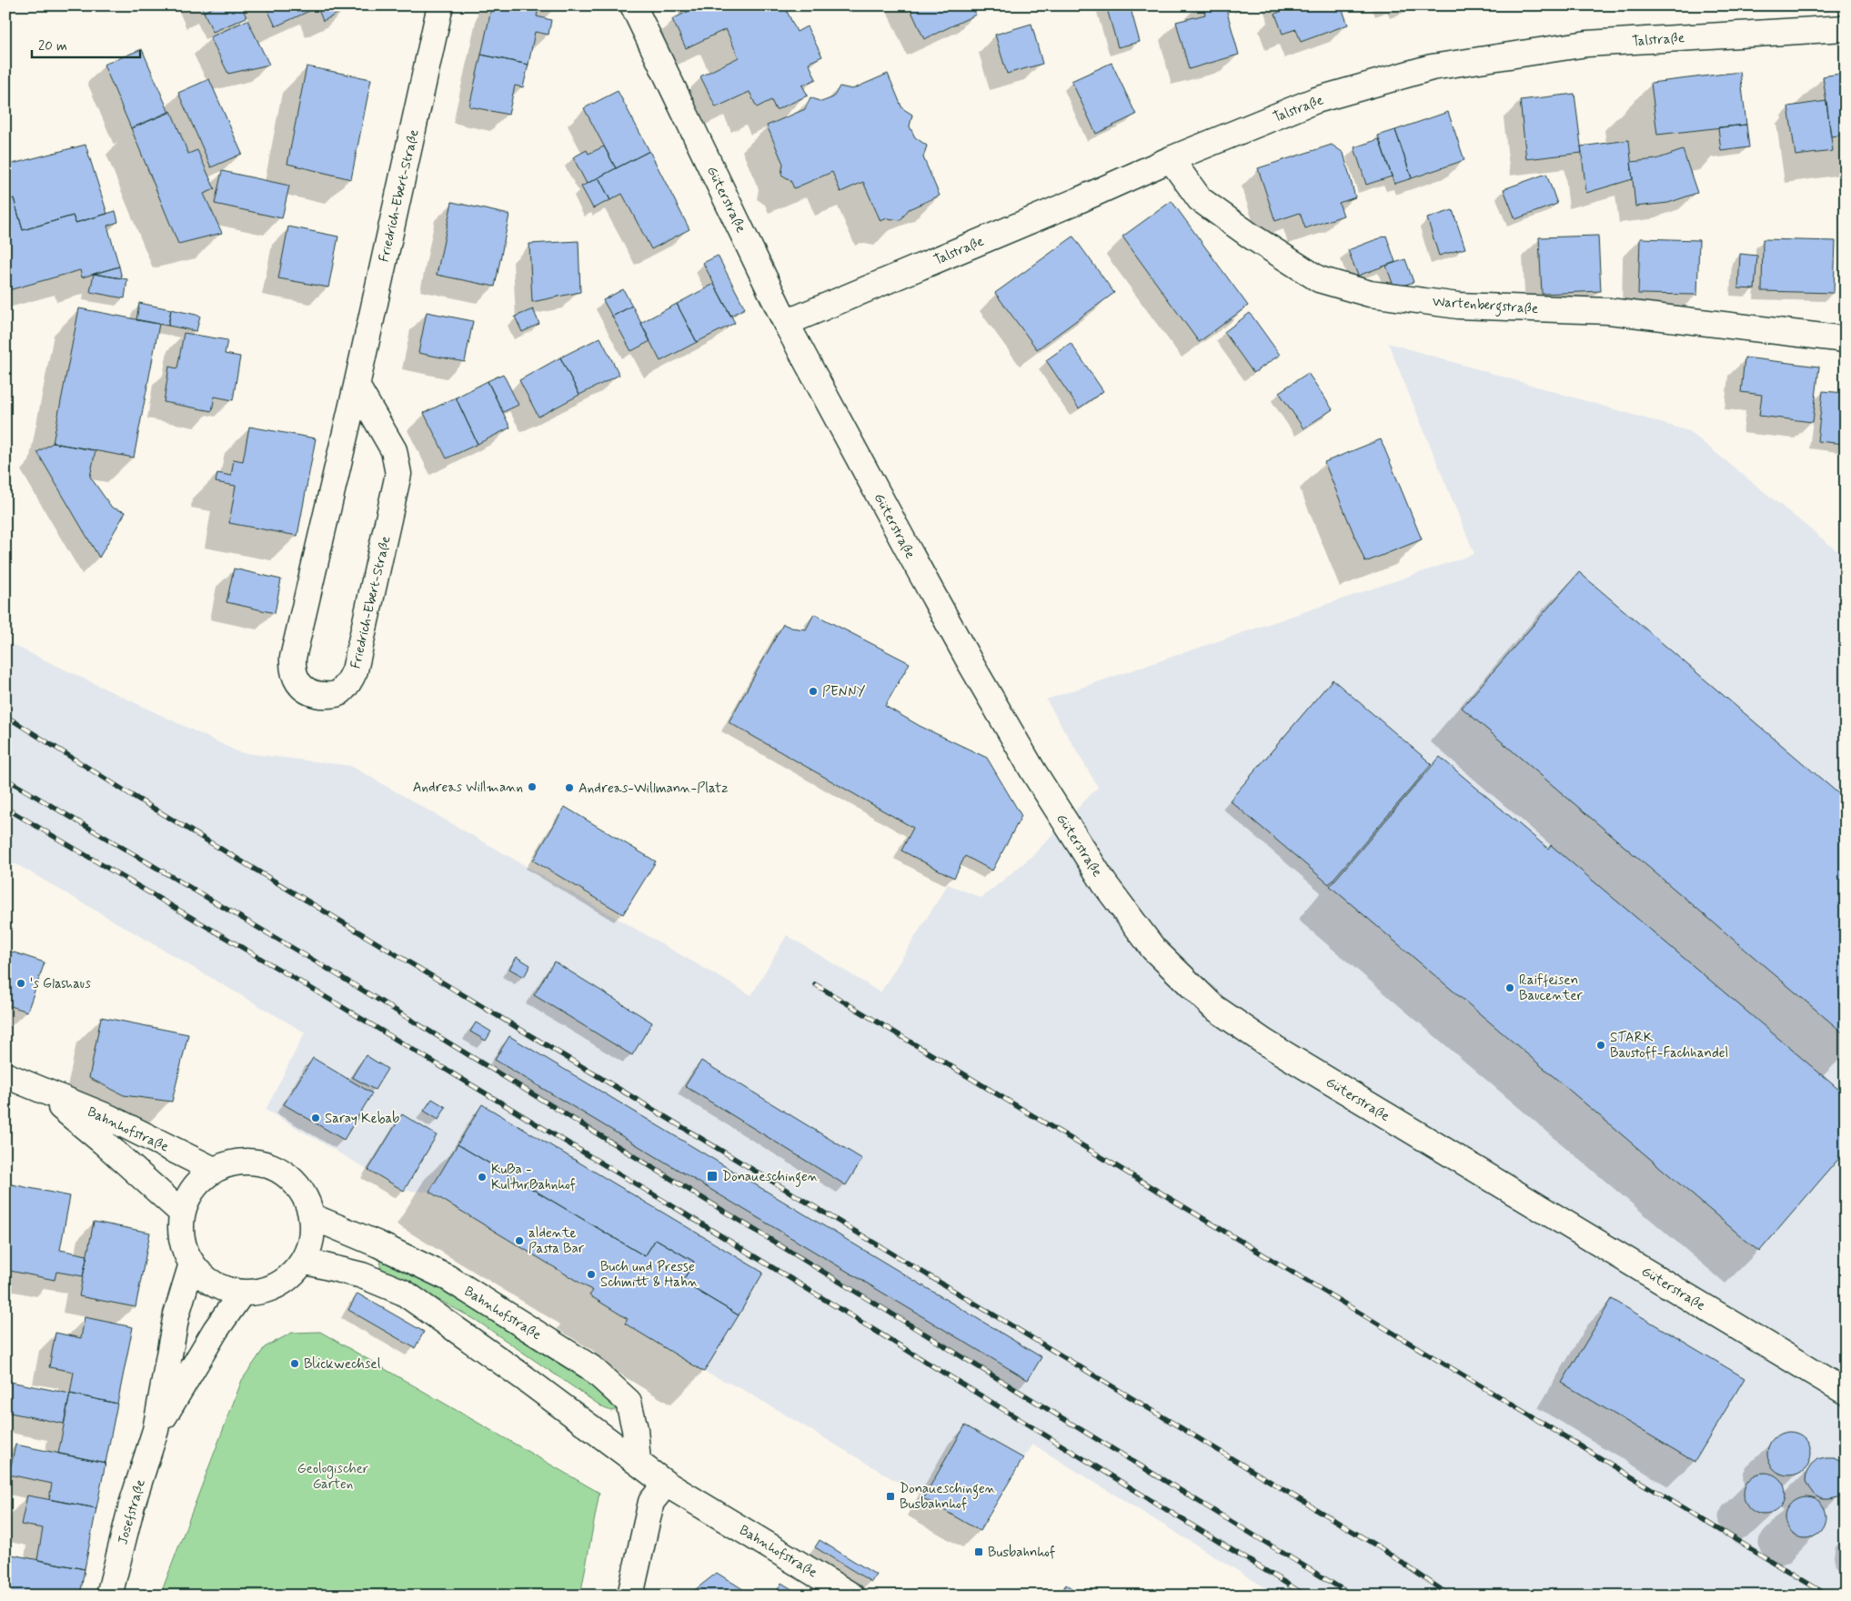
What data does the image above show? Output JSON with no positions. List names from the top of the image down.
{
  "streets": {
    "street": [
      "Talstraße",
      "Friedrich-Ebert-Straße",
      "Güterstraße",
      "Wartenbergstraße",
      "Bahnhofstraße",
      "Josefstraße"
    ]
  },
  "crossings": [
    ["Talstraße", "Güterstraße"],
    ["Talstraße", "Wartenbergstraße"],
    ["Bahnhofstraße", "Josefstraße"]
  ],
  "parks": ["Geologischer Garten"],
  "places": {
    "other": [
      "PENNY",
      "Andreas Willmann",
      "Andreas-Willmann-Platz",
      "'s Glashaus",
      "Raiffeisen Baucenter",
      "STARK Baustoff-Fachhandel",
      "Saray Kebab",
      "KuBa - KulturBahnhof",
      "aldente Pasta Bar",
      "Buch und Presse Schmitt & Hahn",
      "Blickwechsel"
    ],
    "transit": ["Donaueschingen", "Donaueschingen Busbahnhof", "Busbahnhof"]
  },
  "scale_bar": "20 m"
}
